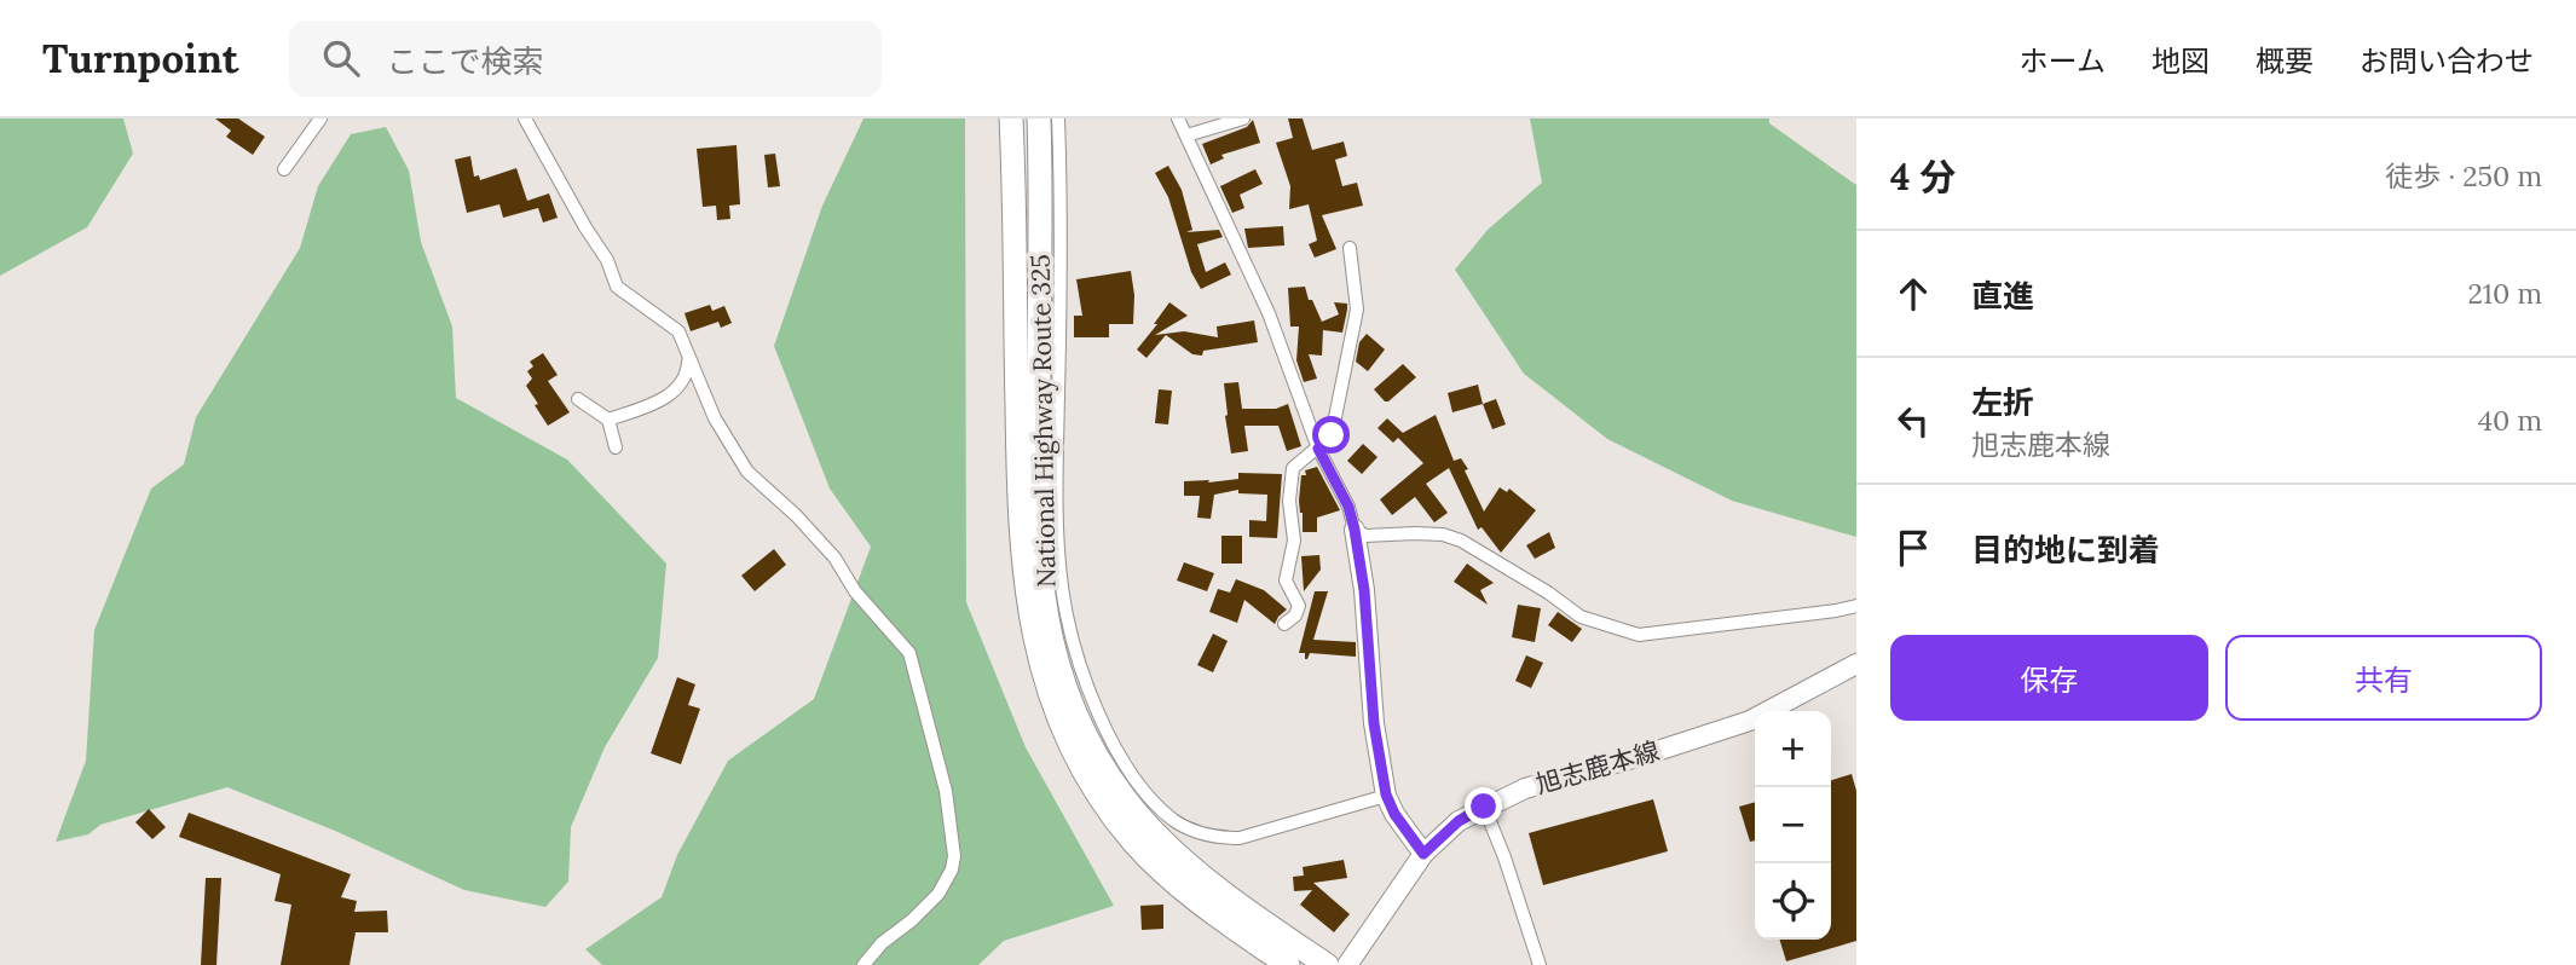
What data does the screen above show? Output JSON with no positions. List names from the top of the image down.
{
  "streets": {
    "highway": ["National Highway Route 325"],
    "main road": ["旭志鹿本線"]
  },
  "page": {
    "header": "Turnpoint",
    "search": "ここで検索",
    "nav": [
      "ホーム",
      "地図",
      "概要",
      "お問い合わせ"
    ],
    "heading": ["4 分", "徒歩 · 250 m"],
    "list": [
      ["直進", "210 m"],
      ["左折", "旭志鹿本線", "40 m"],
      "目的地に到着"
    ],
    "buttons": ["保存", "共有"],
    "map_buttons": ["+", "−"]
  }
}
